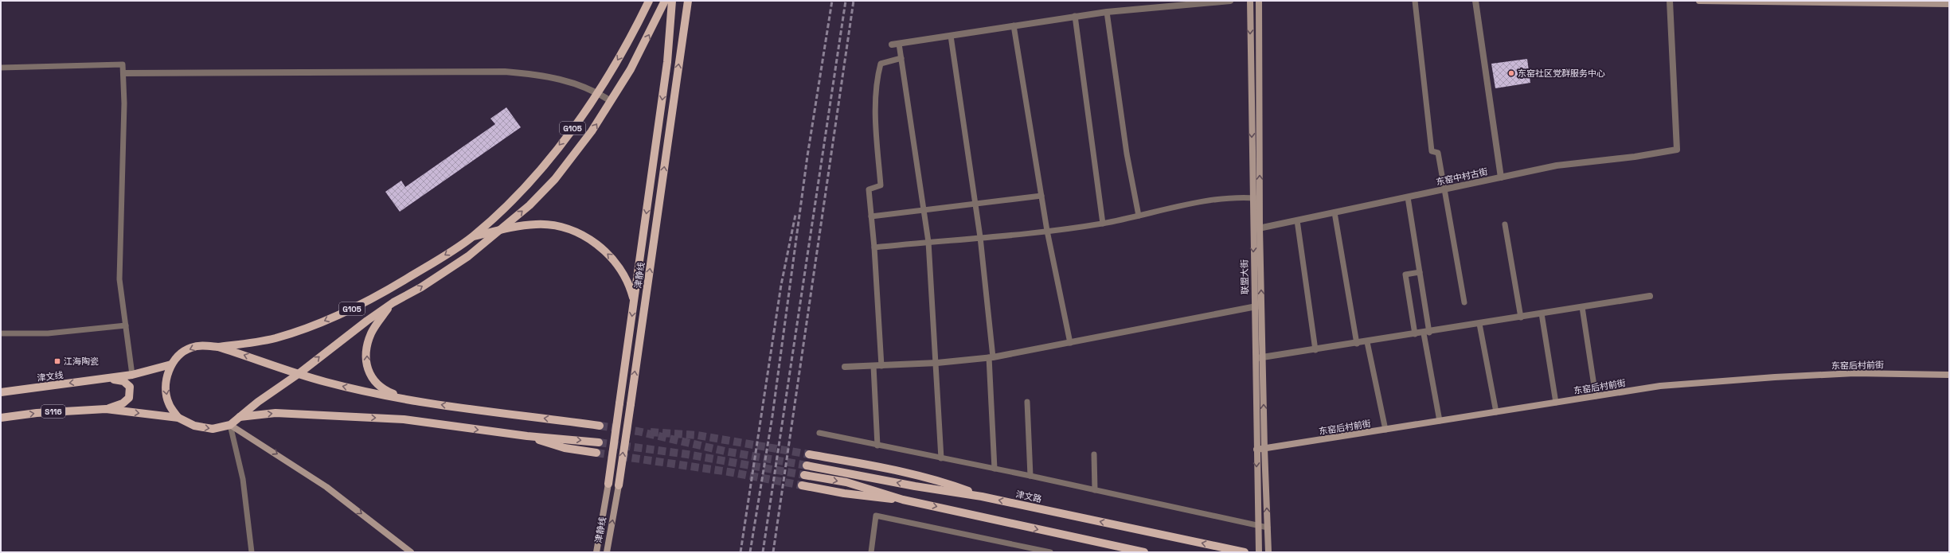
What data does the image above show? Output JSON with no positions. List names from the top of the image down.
{
  "streets": {
    "main road": [
      "G105",
      "津静线",
      "联盟大街",
      "东窑后村前街",
      "津文线",
      "S116",
      "津文路"
    ],
    "street": ["东窑中村古街"]
  },
  "crossings": [
    ["东窑中村古街", "联盟大街"],
    ["联盟大街", "东窑后村前街"]
  ],
  "places": {
    "other": ["东窑社区党群服务中心"],
    "transit": ["江海陶瓷"]
  }
}
